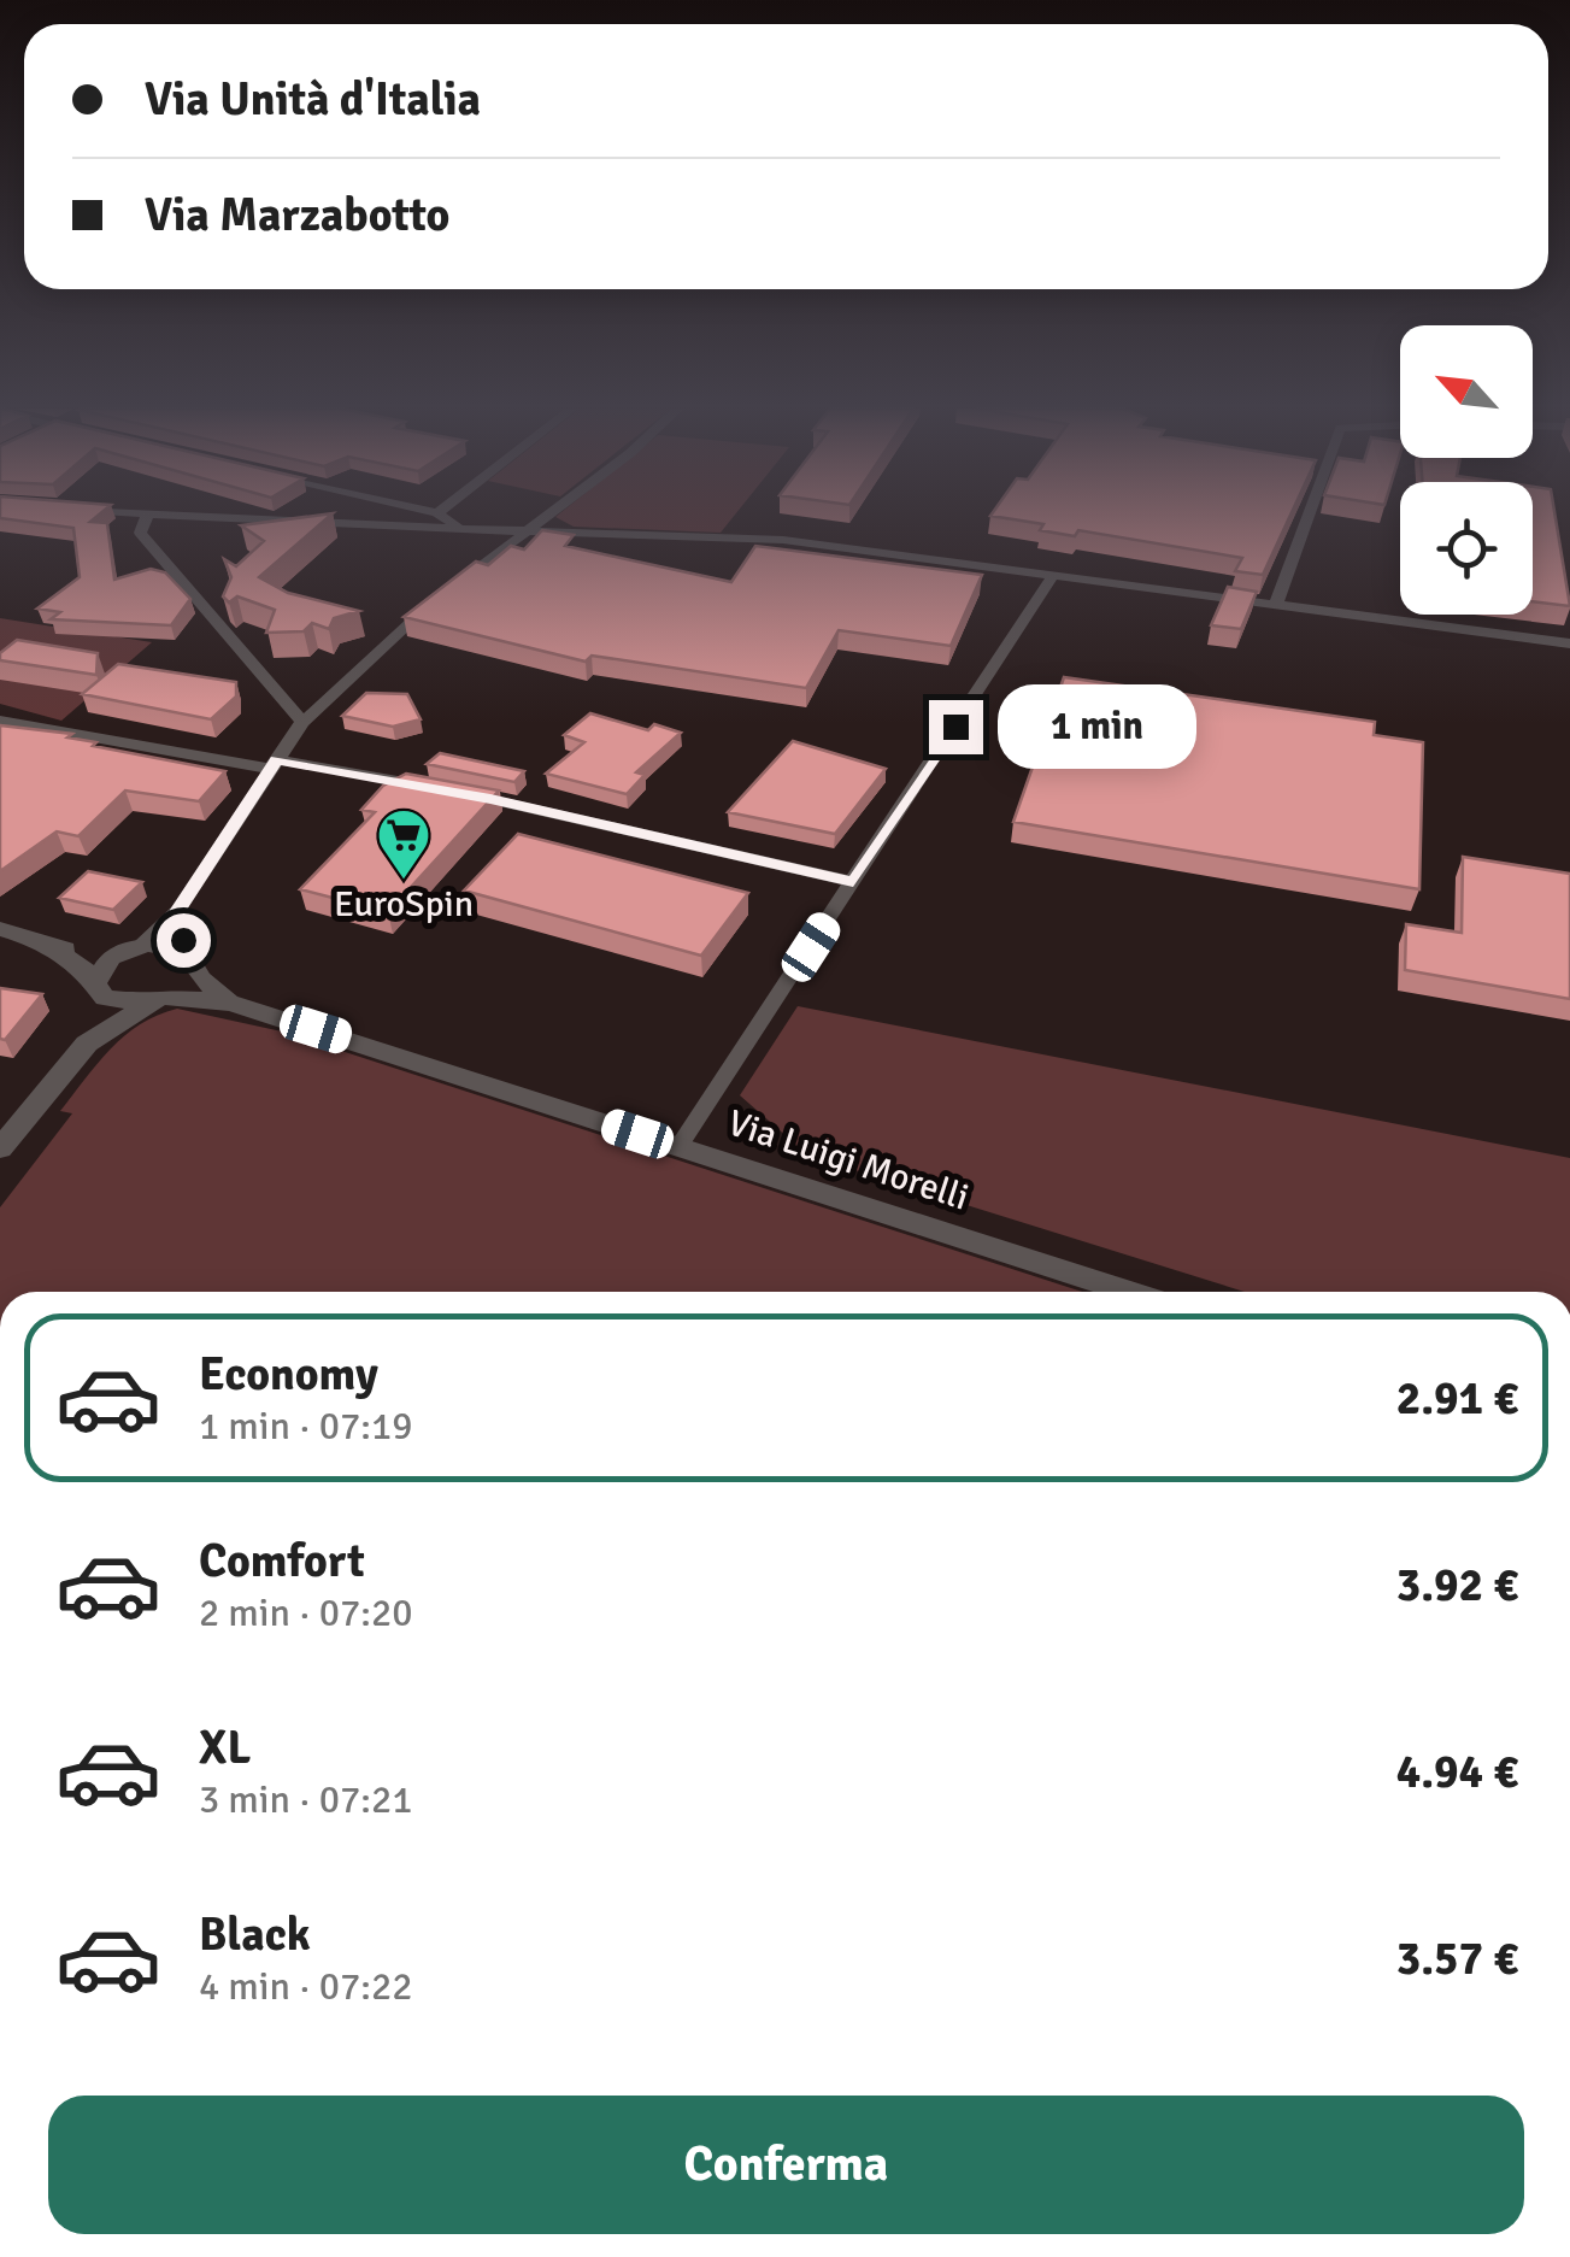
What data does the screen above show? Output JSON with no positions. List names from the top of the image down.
{
  "streets": {
    "street": ["Via Luigi Morelli"]
  },
  "places": {
    "supermarket": ["EuroSpin"]
  },
  "north": "top left",
  "page": {
    "banner": ["Via Unità d'Italia", "Via Marzabotto"],
    "bubble": "1 min",
    "list": [
      {
        "name": "Economy",
        "note": "1 min · 07:19",
        "value": "2.91 €"
      },
      {
        "name": "Comfort",
        "note": "2 min · 07:20",
        "value": "3.92 €"
      },
      {
        "name": "XL",
        "note": "3 min · 07:21",
        "value": "4.94 €"
      },
      {
        "name": "Black",
        "note": "4 min · 07:22",
        "value": "3.57 €"
      }
    ],
    "buttons": "Conferma"
  }
}
